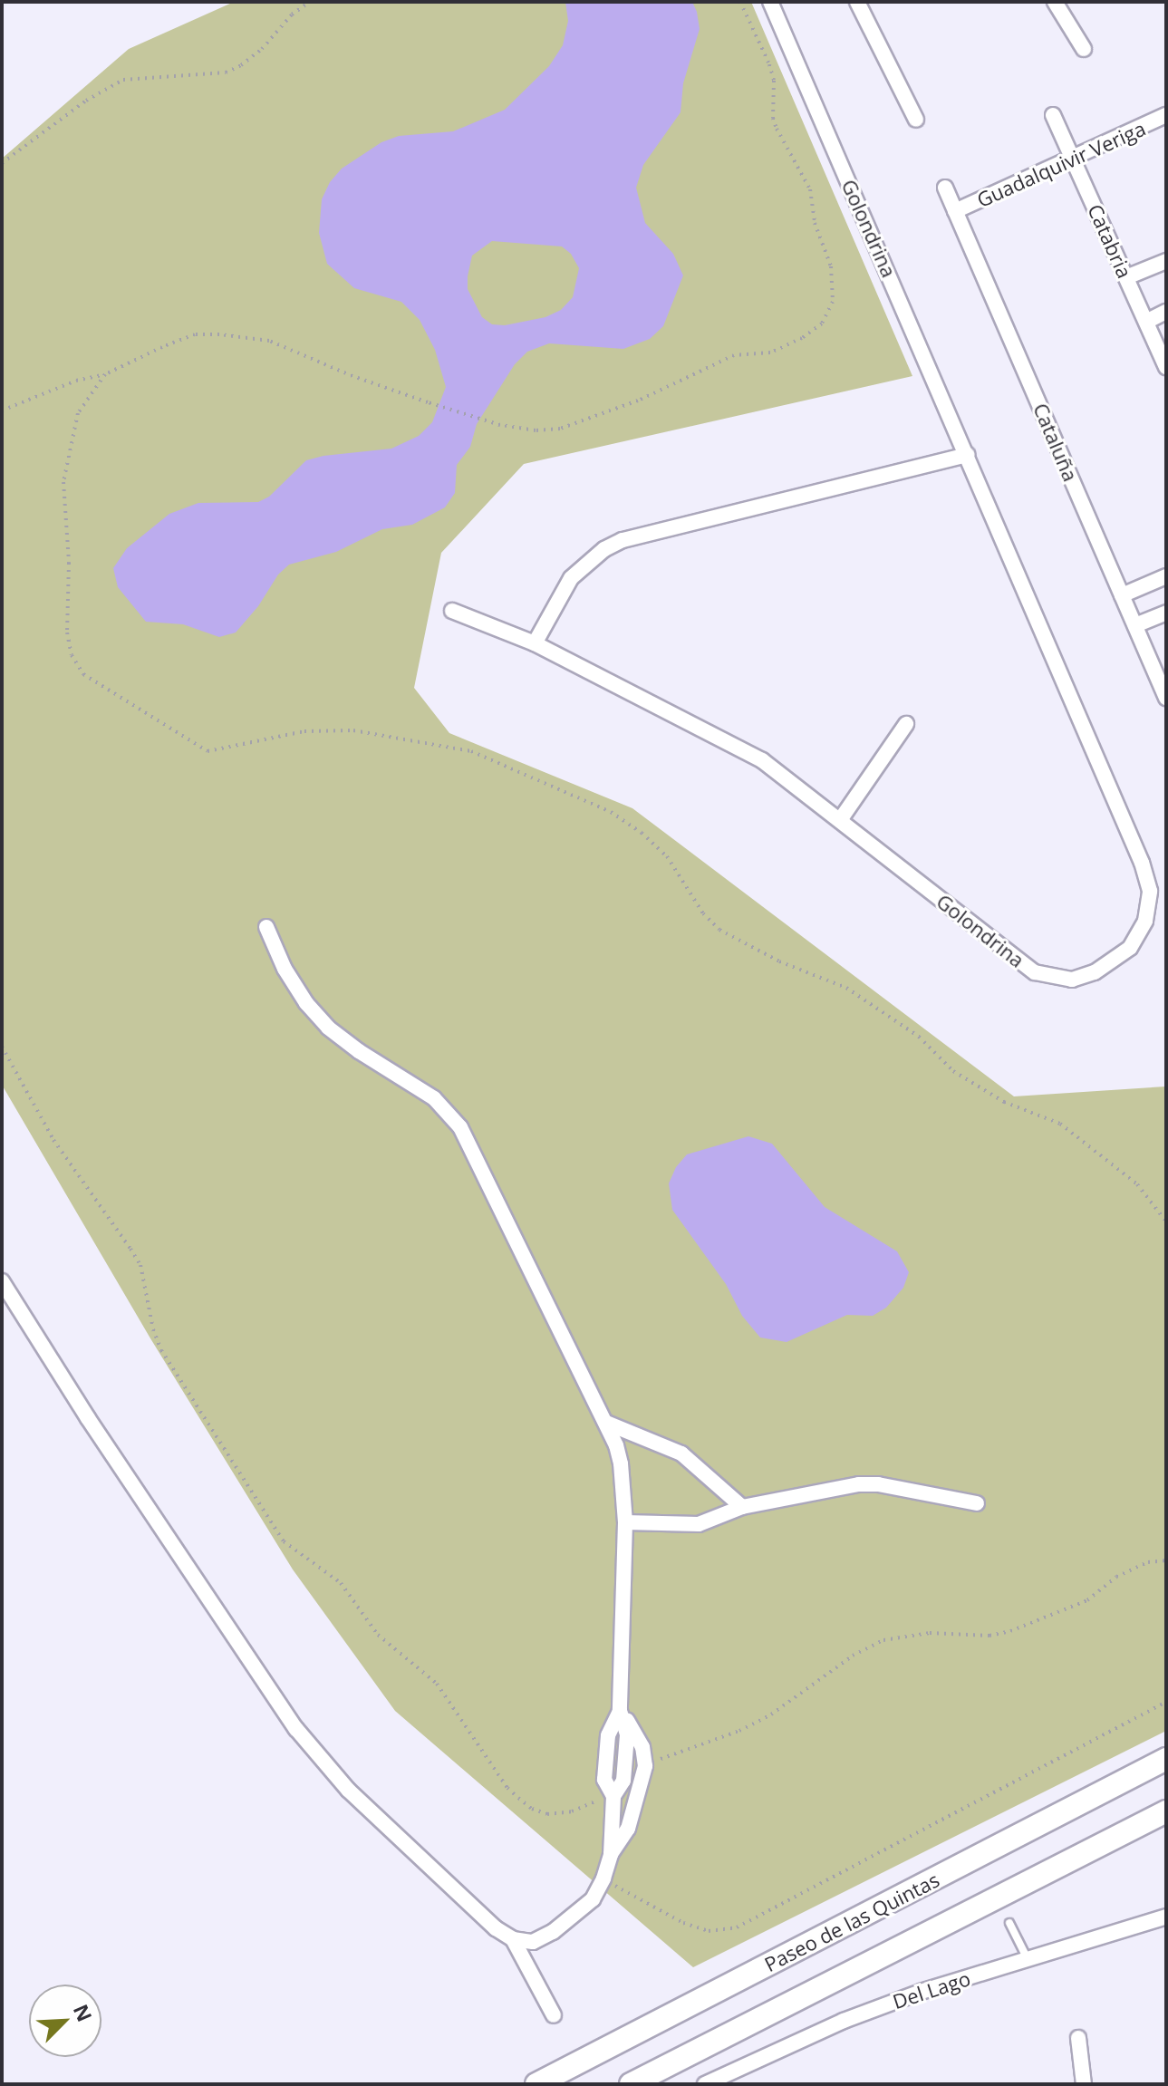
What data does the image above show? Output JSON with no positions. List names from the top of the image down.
{
  "streets": {
    "main road": ["Paseo de las Quintas"],
    "street": [
      "Guadalquivir Veriga",
      "Golondrina",
      "Catabria",
      "Cataluña",
      "Del Lago"
    ]
  },
  "crossings": [
    ["Guadalquivir Veriga", "Catabria"],
    ["Guadalquivir Veriga", "Cataluña"]
  ],
  "north": "top right"
}
